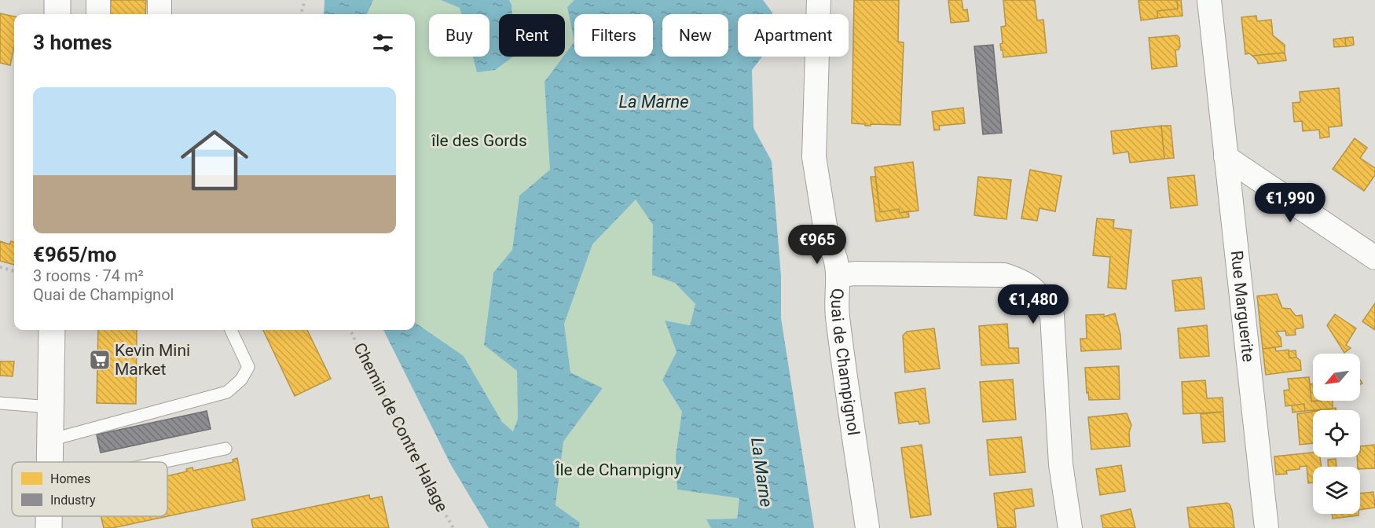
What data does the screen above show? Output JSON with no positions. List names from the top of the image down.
{
  "streets": {
    "street": ["Rue Marguerite", "Quai de Champignol"],
    "path": ["Chemin de Contre Halage"]
  },
  "water": ["La Marne"],
  "parks": ["île des Gords", "Île de Champigny"],
  "places": {
    "supermarket": ["Kevin Mini Market"]
  },
  "legend": ["Homes", "Industry"],
  "north": "bottom left",
  "page": {
    "chip": [
      "Buy",
      "Rent",
      "Filters",
      "New",
      "Apartment"
    ],
    "heading": "3 homes",
    "list": [
      {
        "name": "€965/mo",
        "note": "3 rooms · 74 m² · Quai de Champignol"
      }
    ],
    "price": ["€1,990", "€965", "€1,480"]
  }
}
